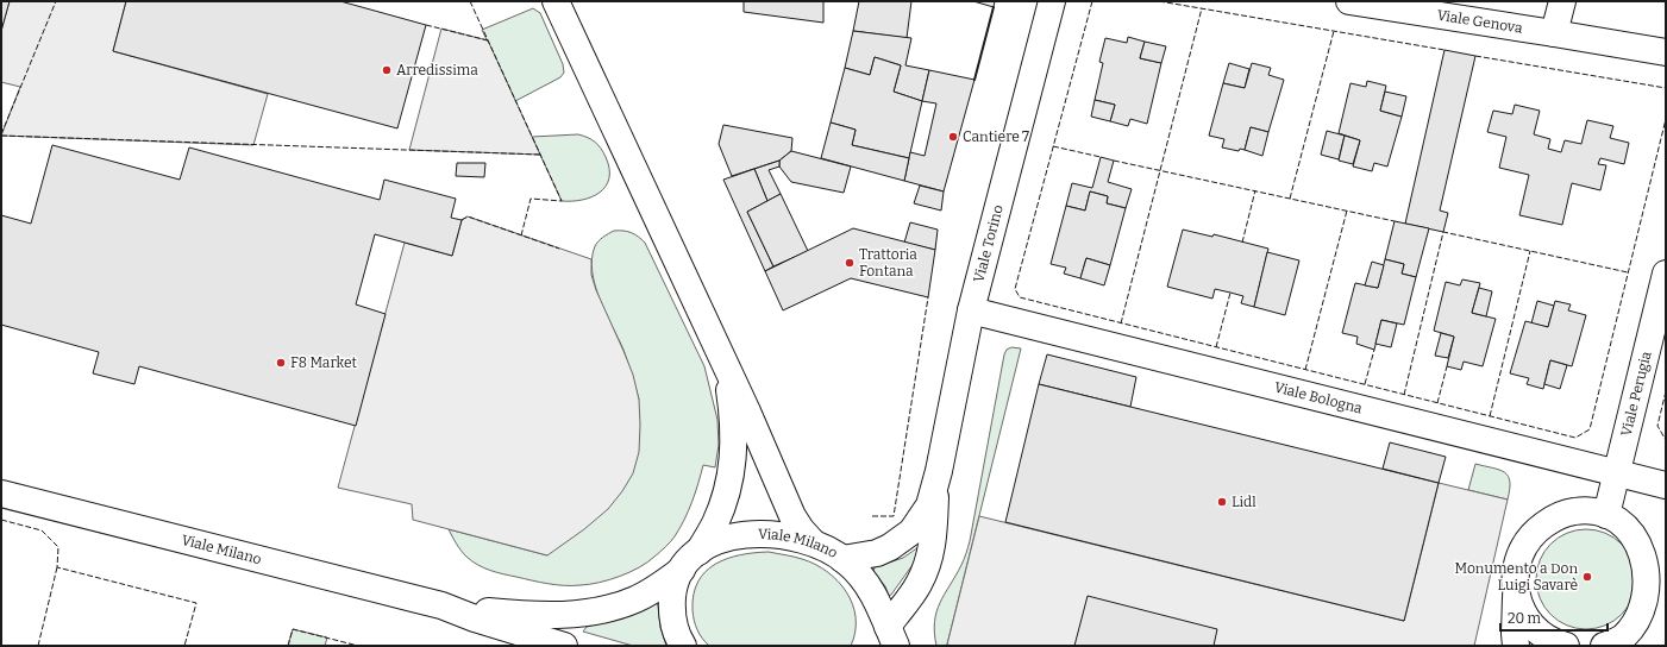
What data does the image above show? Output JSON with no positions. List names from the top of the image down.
{
  "streets": {
    "street": [
      "Viale Genova",
      "Viale Torino",
      "Viale Perugia",
      "Viale Bologna",
      "Viale Milano"
    ]
  },
  "crossings": [
    ["Viale Torino", "Viale Bologna"],
    ["Viale Torino", "Viale Milano"],
    ["Viale Perugia", "Viale Bologna"]
  ],
  "places": [
    "Arredissima",
    "Cantiere 7",
    "Trattoria Fontana",
    "F8 Market",
    "Lidl",
    "Monumento a Don Luigi Savarè"
  ],
  "scale_bar": "20 m"
}
